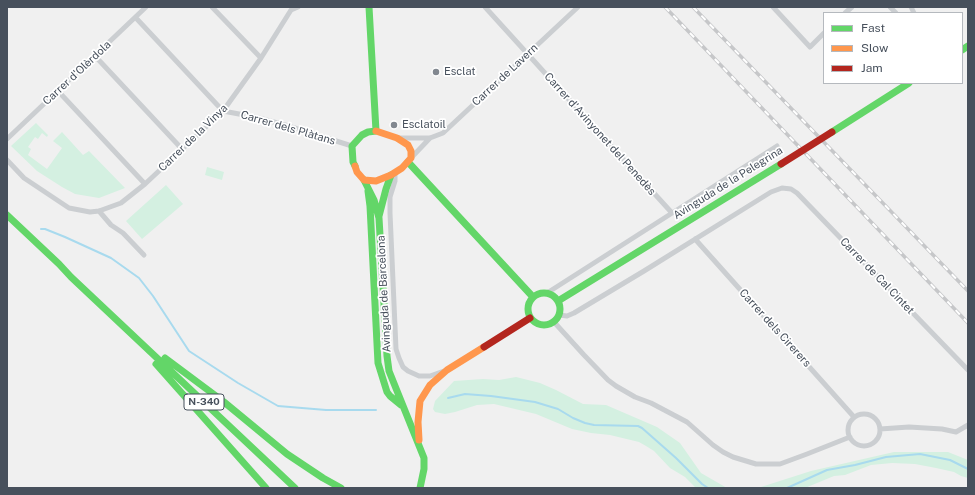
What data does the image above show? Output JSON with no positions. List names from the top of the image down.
{
  "streets": {
    "main road": ["Avinguda de la Pelegrina", "Avinguda de Barcelona", "N-340"],
    "street": [
      "Carrer d'Olèrdola",
      "Carrer de Lavern",
      "Carrer dels Plàtans",
      "Carrer d'Avinyonet del Penedès",
      "Carrer de la Vinya",
      "Carrer de Cal Cintet",
      "Carrer dels Cirerers"
    ]
  },
  "crossings": [
    ["Carrer de Lavern", "Carrer dels Plàtans"],
    ["Carrer de Lavern", "Carrer d'Avinyonet del Penedès"],
    ["Carrer de Lavern", "Avinguda de Barcelona"],
    ["Carrer dels Plàtans", "Carrer de la Vinya"],
    ["Carrer dels Plàtans", "Avinguda de Barcelona"],
    ["Carrer d'Avinyonet del Penedès", "Avinguda de la Pelegrina"],
    ["Carrer de Cal Cintet", "Carrer dels Cirerers"]
  ],
  "places": ["Esclat", "Esclatoil"],
  "legend": ["Fast", "Slow", "Jam"]
}
